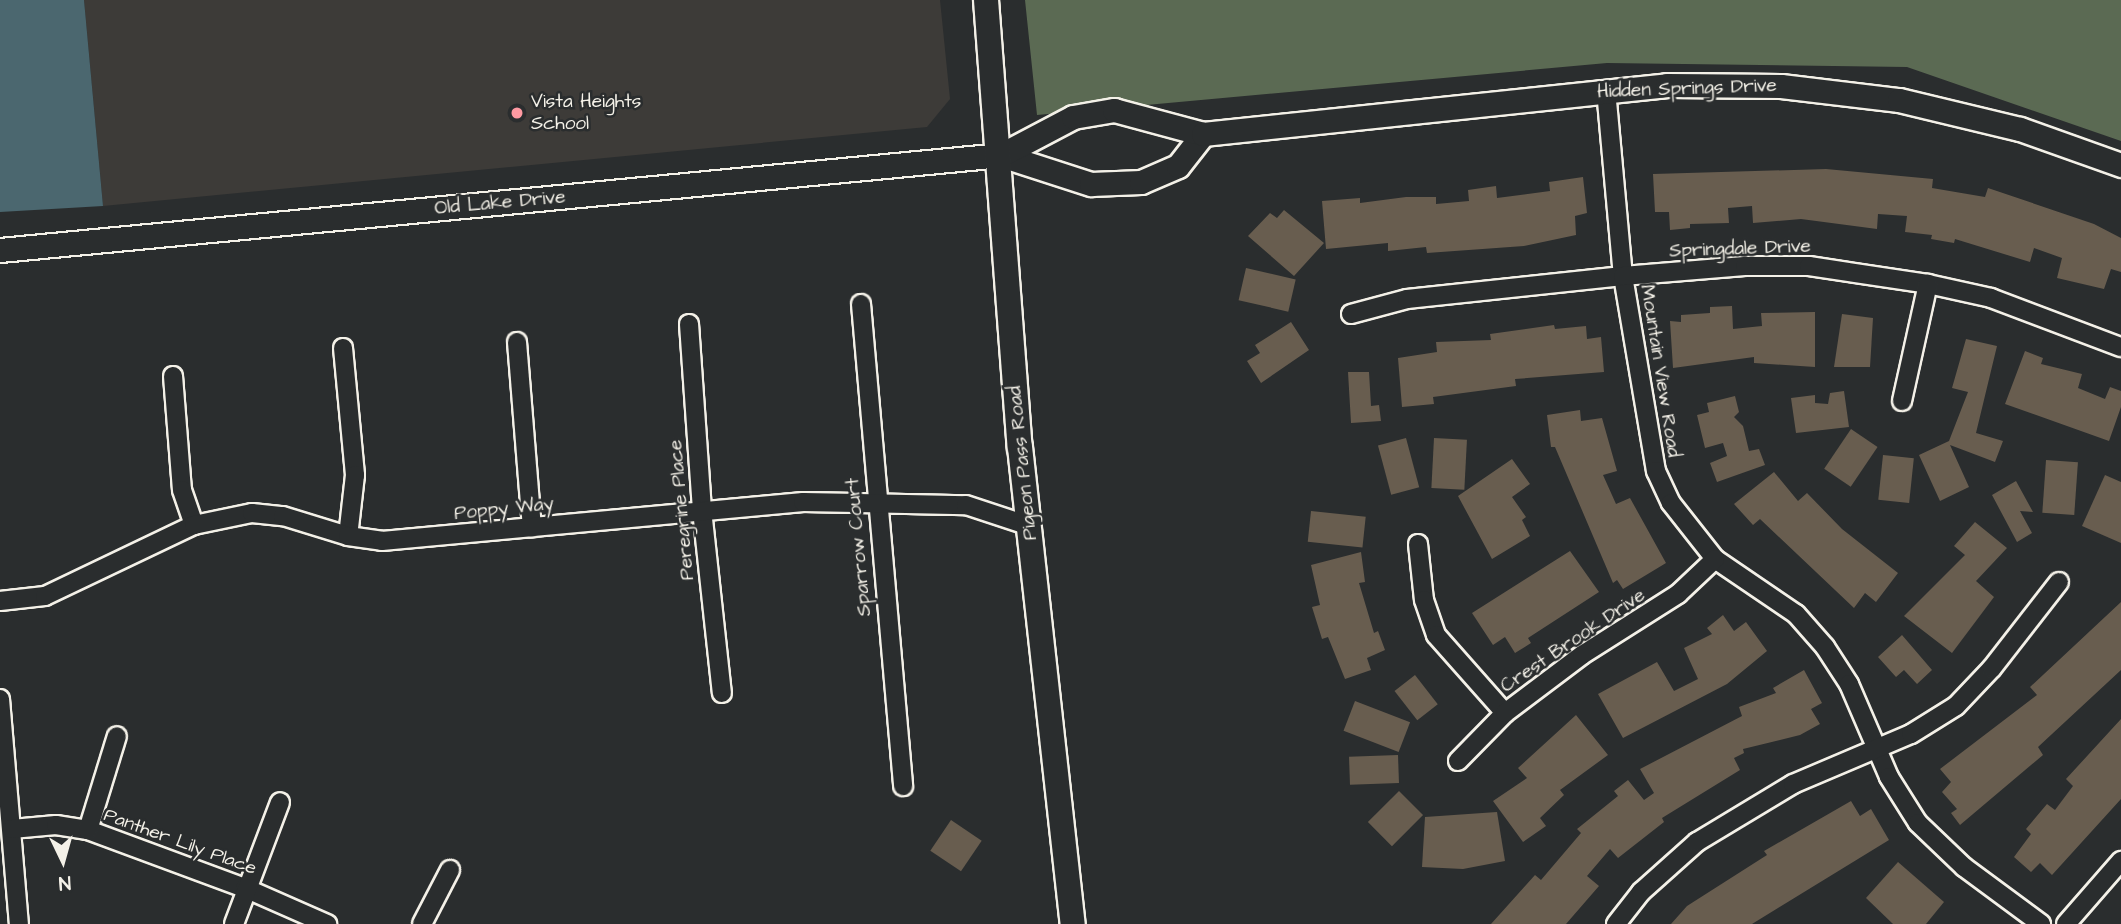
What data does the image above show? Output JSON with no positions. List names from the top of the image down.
{
  "streets": {
    "main road": ["Pigeon Pass Road"],
    "street": [
      "Hidden Springs Drive",
      "Old Lake Drive",
      "Springdale Drive",
      "Mountain View Road",
      "Poppy Way",
      "Peregrine Place",
      "Sparrow Court",
      "Crest Brook Drive",
      "Panther Lily Place"
    ]
  },
  "crossings": [
    ["Hidden Springs Drive", "Old Lake Drive"],
    ["Hidden Springs Drive", "Mountain View Road"],
    ["Hidden Springs Drive", "Pigeon Pass Road"],
    ["Old Lake Drive", "Pigeon Pass Road"],
    ["Springdale Drive", "Mountain View Road"],
    ["Mountain View Road", "Crest Brook Drive"],
    ["Pigeon Pass Road", "Poppy Way"],
    ["Poppy Way", "Peregrine Place"],
    ["Poppy Way", "Sparrow Court"]
  ],
  "places": ["Vista Heights School"],
  "north": "bottom"
}
